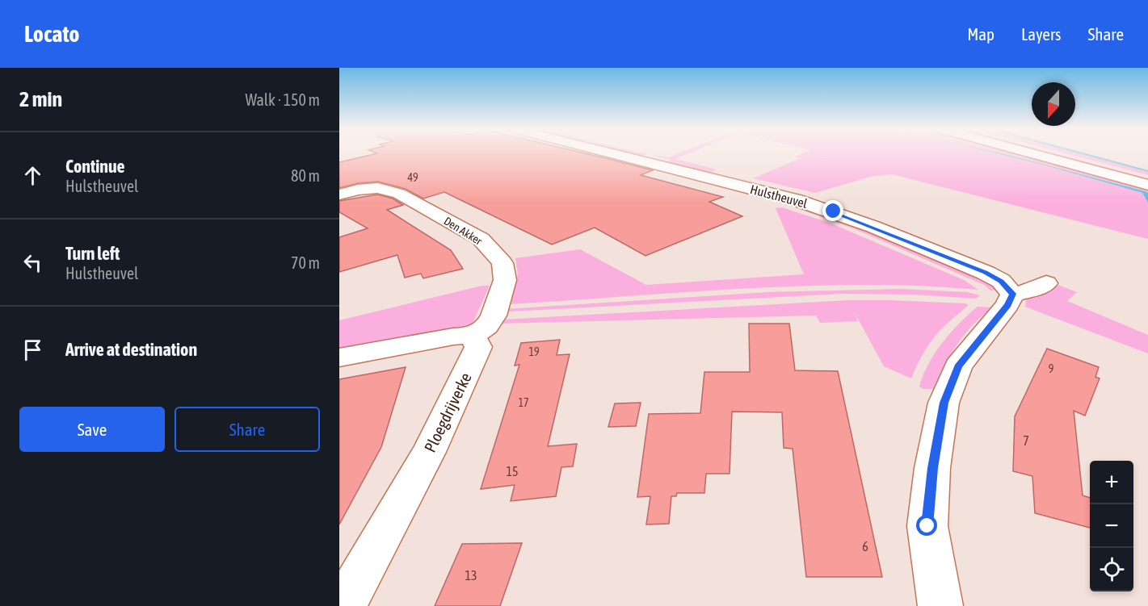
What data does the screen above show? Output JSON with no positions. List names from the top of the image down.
{
  "streets": {
    "street": ["Hulstheuvel", "Den Akker", "Ploegdrijverke"]
  },
  "crossings": [
    ["Den Akker", "Ploegdrijverke"]
  ],
  "house_numbers": [
    "49",
    "19",
    "9",
    "17",
    "7",
    "15",
    "6",
    "13"
  ],
  "north": "bottom",
  "page": {
    "header": "Locato",
    "nav": ["Map", "Layers", "Share"],
    "heading": ["2 min", "Walk · 150 m"],
    "list": [
      ["Continue", "Hulstheuvel", "80 m"],
      ["Turn left", "Hulstheuvel", "70 m"],
      "Arrive at destination"
    ],
    "buttons": ["Save", "Share"],
    "map_buttons": ["+", "−"]
  }
}
